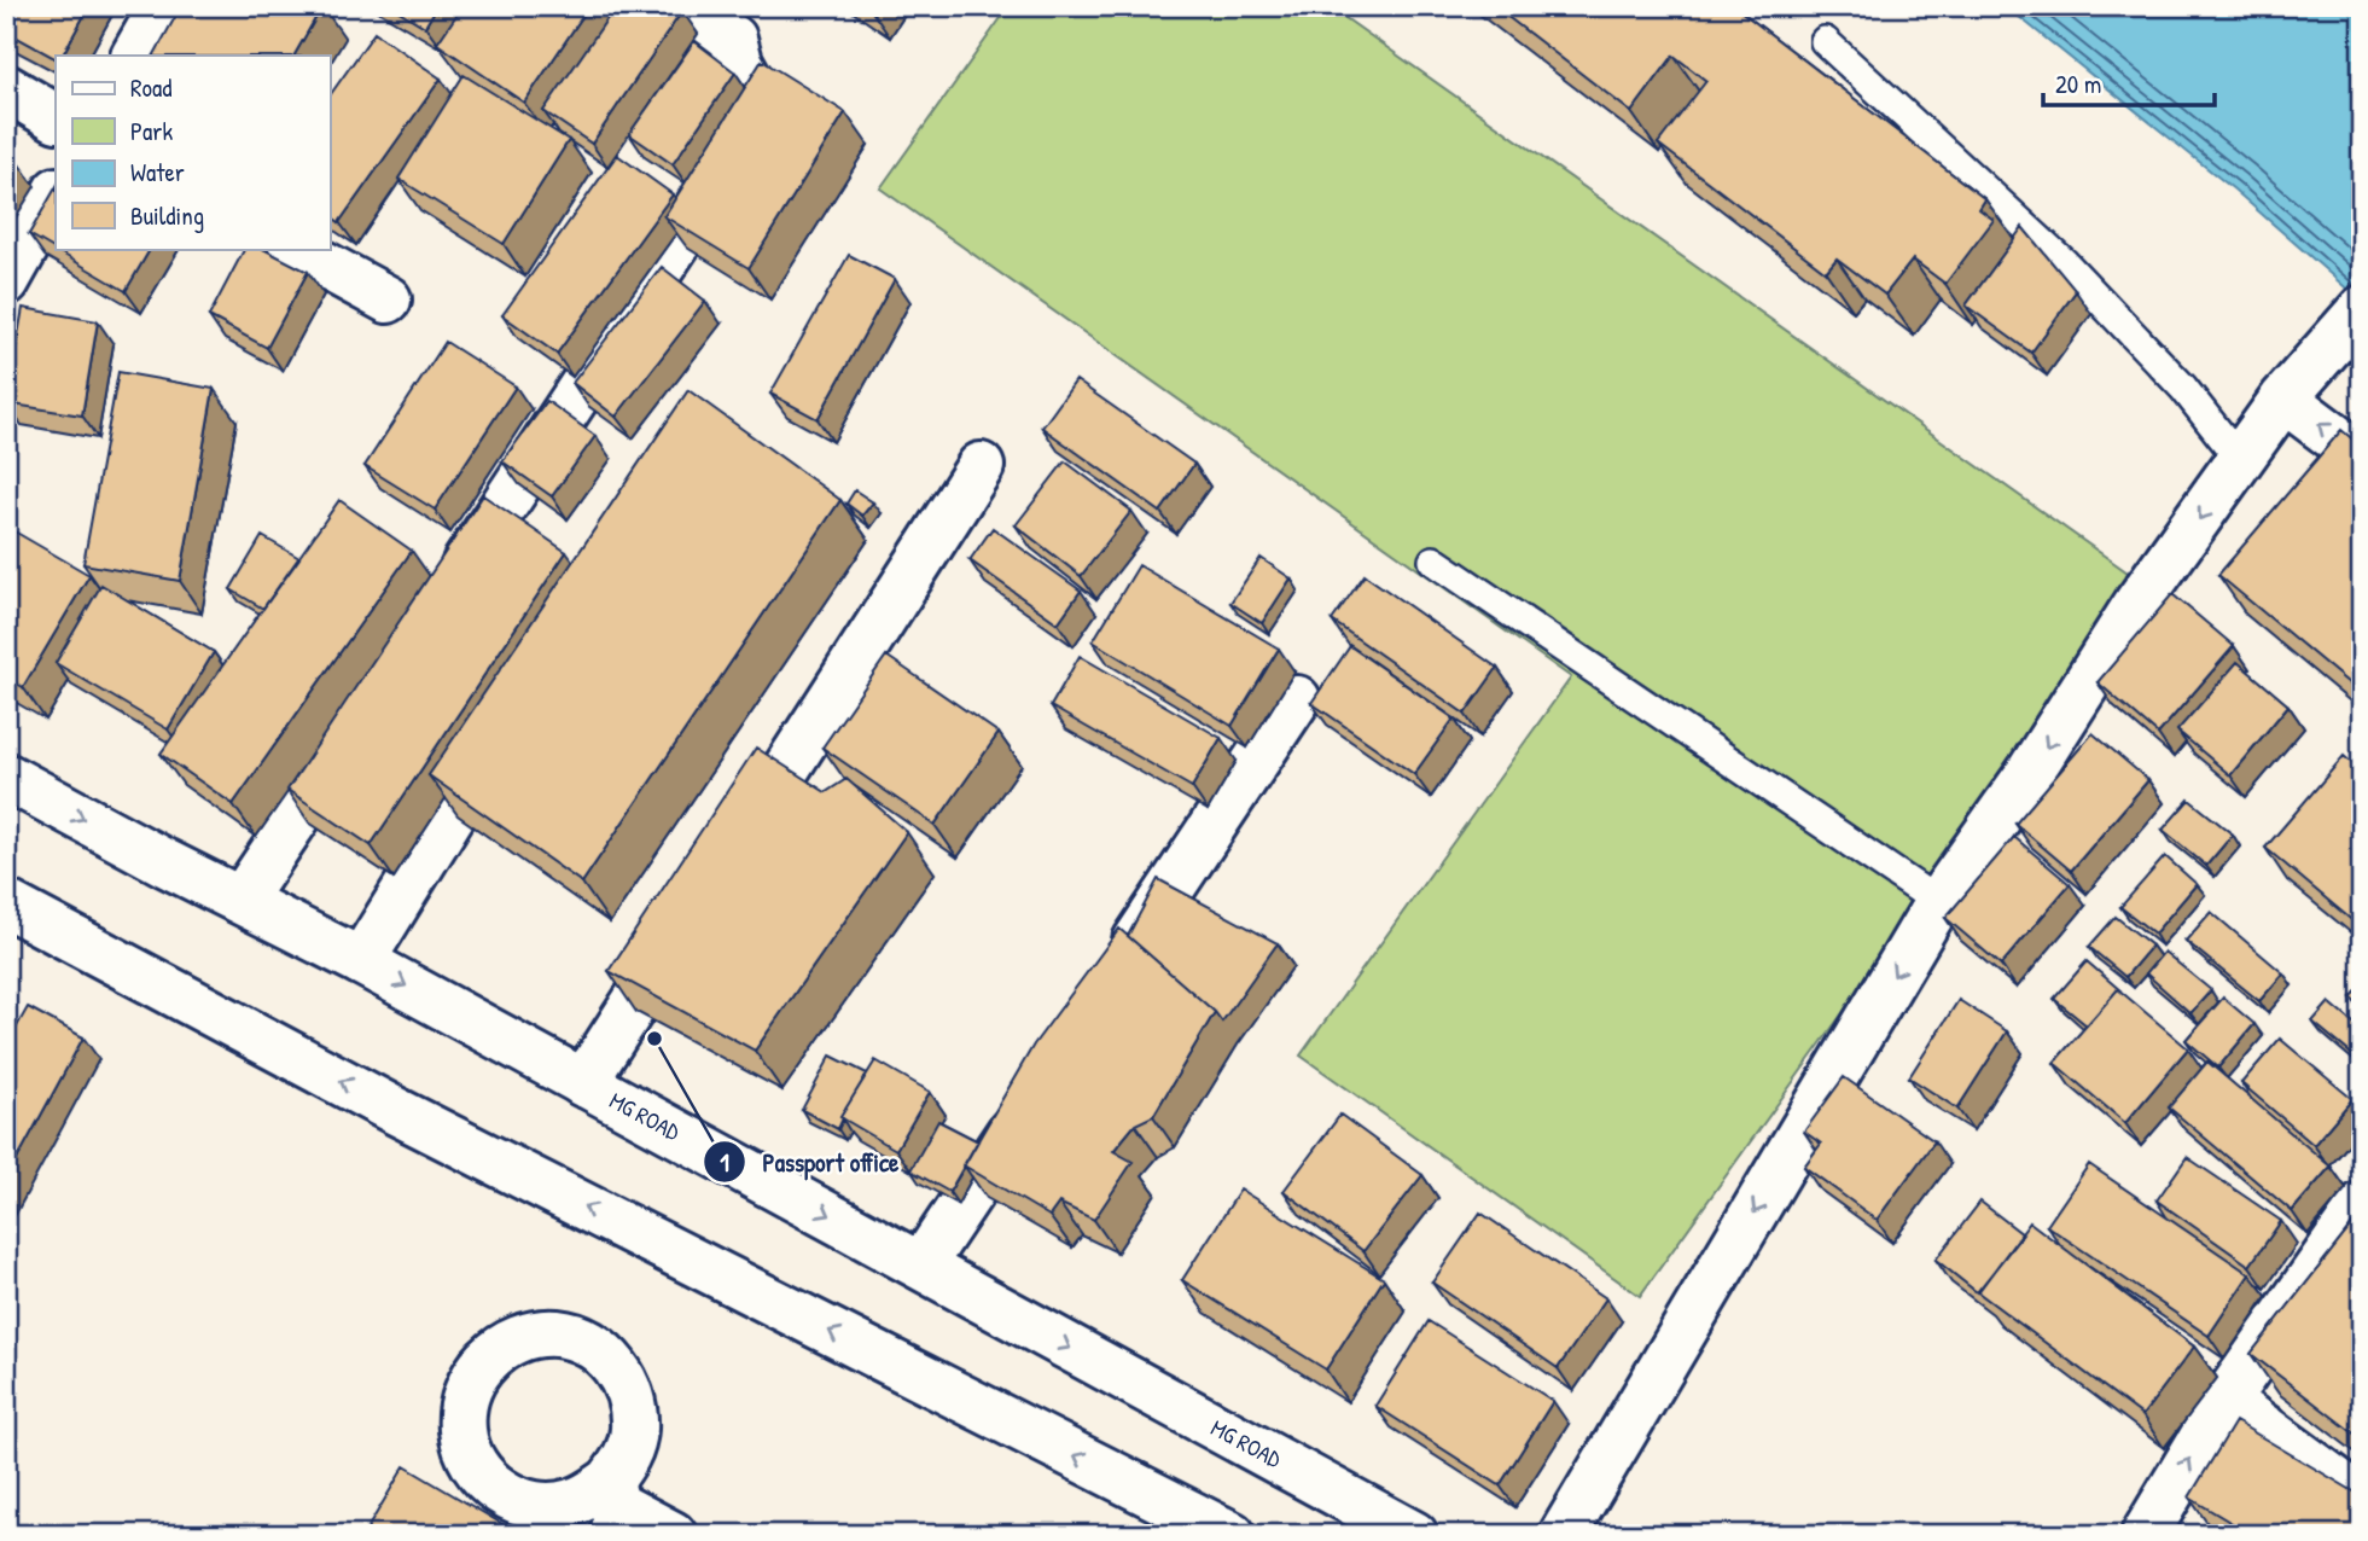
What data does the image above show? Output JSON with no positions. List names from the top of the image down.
{
  "streets": {
    "street": ["MG ROAD"]
  },
  "places": ["Passport office"],
  "legend": [
    "Road",
    "Park",
    "Water",
    "Building"
  ],
  "scale_bar": "20 m"
}
